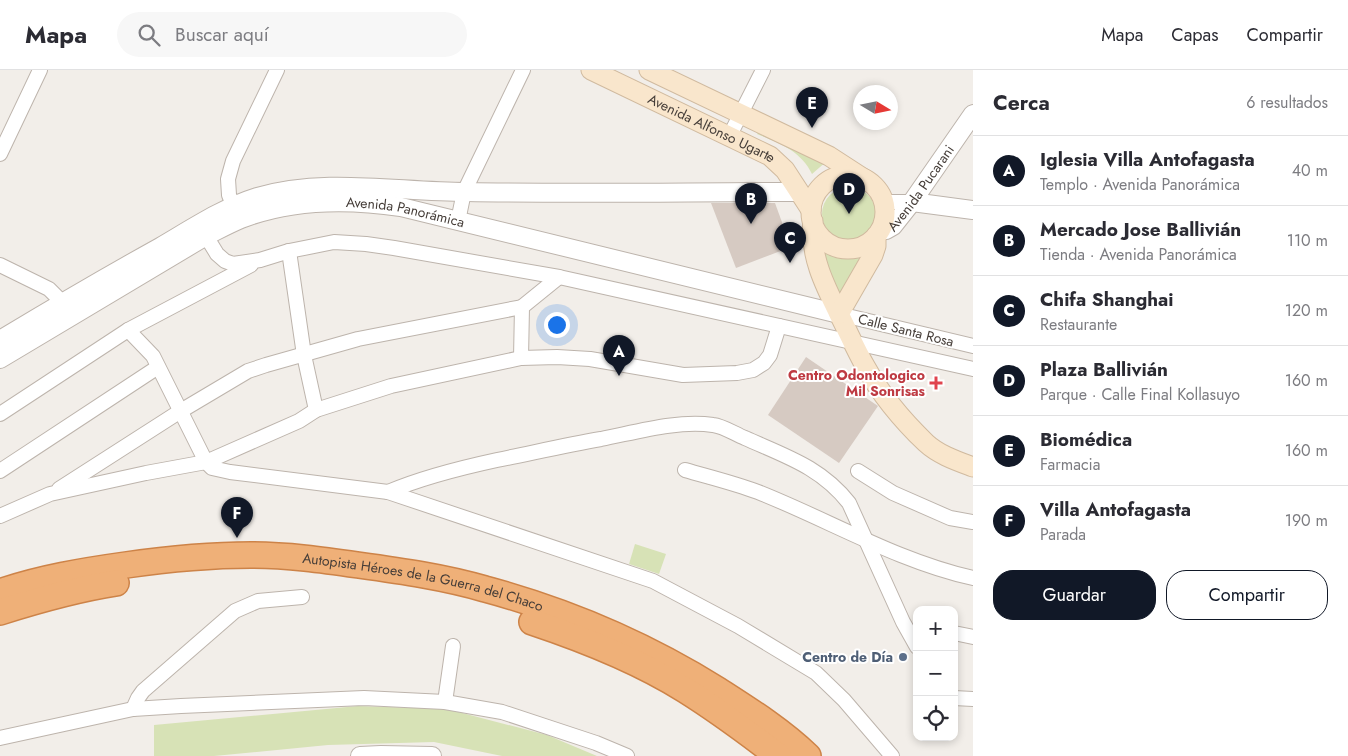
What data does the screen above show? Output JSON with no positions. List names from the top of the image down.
{
  "streets": {
    "highway": ["Autopista Héroes de la Guerra del Chaco"],
    "main road": ["Avenida Alfonso Ugarte"],
    "street": ["Avenida Pucarani", "Avenida Panorámica", "Calle Santa Rosa"]
  },
  "crossings": [
    ["Avenida Alfonso Ugarte", "Avenida Pucarani"],
    ["Avenida Alfonso Ugarte", "Avenida Panorámica"],
    ["Avenida Panorámica", "Calle Santa Rosa"]
  ],
  "places": {
    "health": ["Centro Odontologico Mil Sonrisas"],
    "other": ["Centro de Día"]
  },
  "north": "right",
  "page": {
    "header": "Mapa",
    "search": "Buscar aquí",
    "nav": ["Mapa", "Capas", "Compartir"],
    "heading": ["Cerca", "6 resultados"],
    "pins": [
      "E",
      "D",
      "B",
      "C",
      "A",
      "F"
    ],
    "list": [
      {
        "mark": "A",
        "name": "Iglesia Villa Antofagasta",
        "note": "Templo · Avenida Panorámica",
        "value": "40 m"
      },
      {
        "mark": "B",
        "name": "Mercado Jose Ballivián",
        "note": "Tienda · Avenida Panorámica",
        "value": "110 m"
      },
      {
        "mark": "C",
        "name": "Chifa Shanghai",
        "note": "Restaurante",
        "value": "120 m"
      },
      {
        "mark": "D",
        "name": "Plaza Ballivián",
        "note": "Parque · Calle Final Kollasuyo",
        "value": "160 m"
      },
      {
        "mark": "E",
        "name": "Biomédica",
        "note": "Farmacia",
        "value": "160 m"
      },
      {
        "mark": "F",
        "name": "Villa Antofagasta",
        "note": "Parada",
        "value": "190 m"
      }
    ],
    "buttons": ["Guardar", "Compartir"],
    "map_buttons": ["+", "−"]
  }
}
